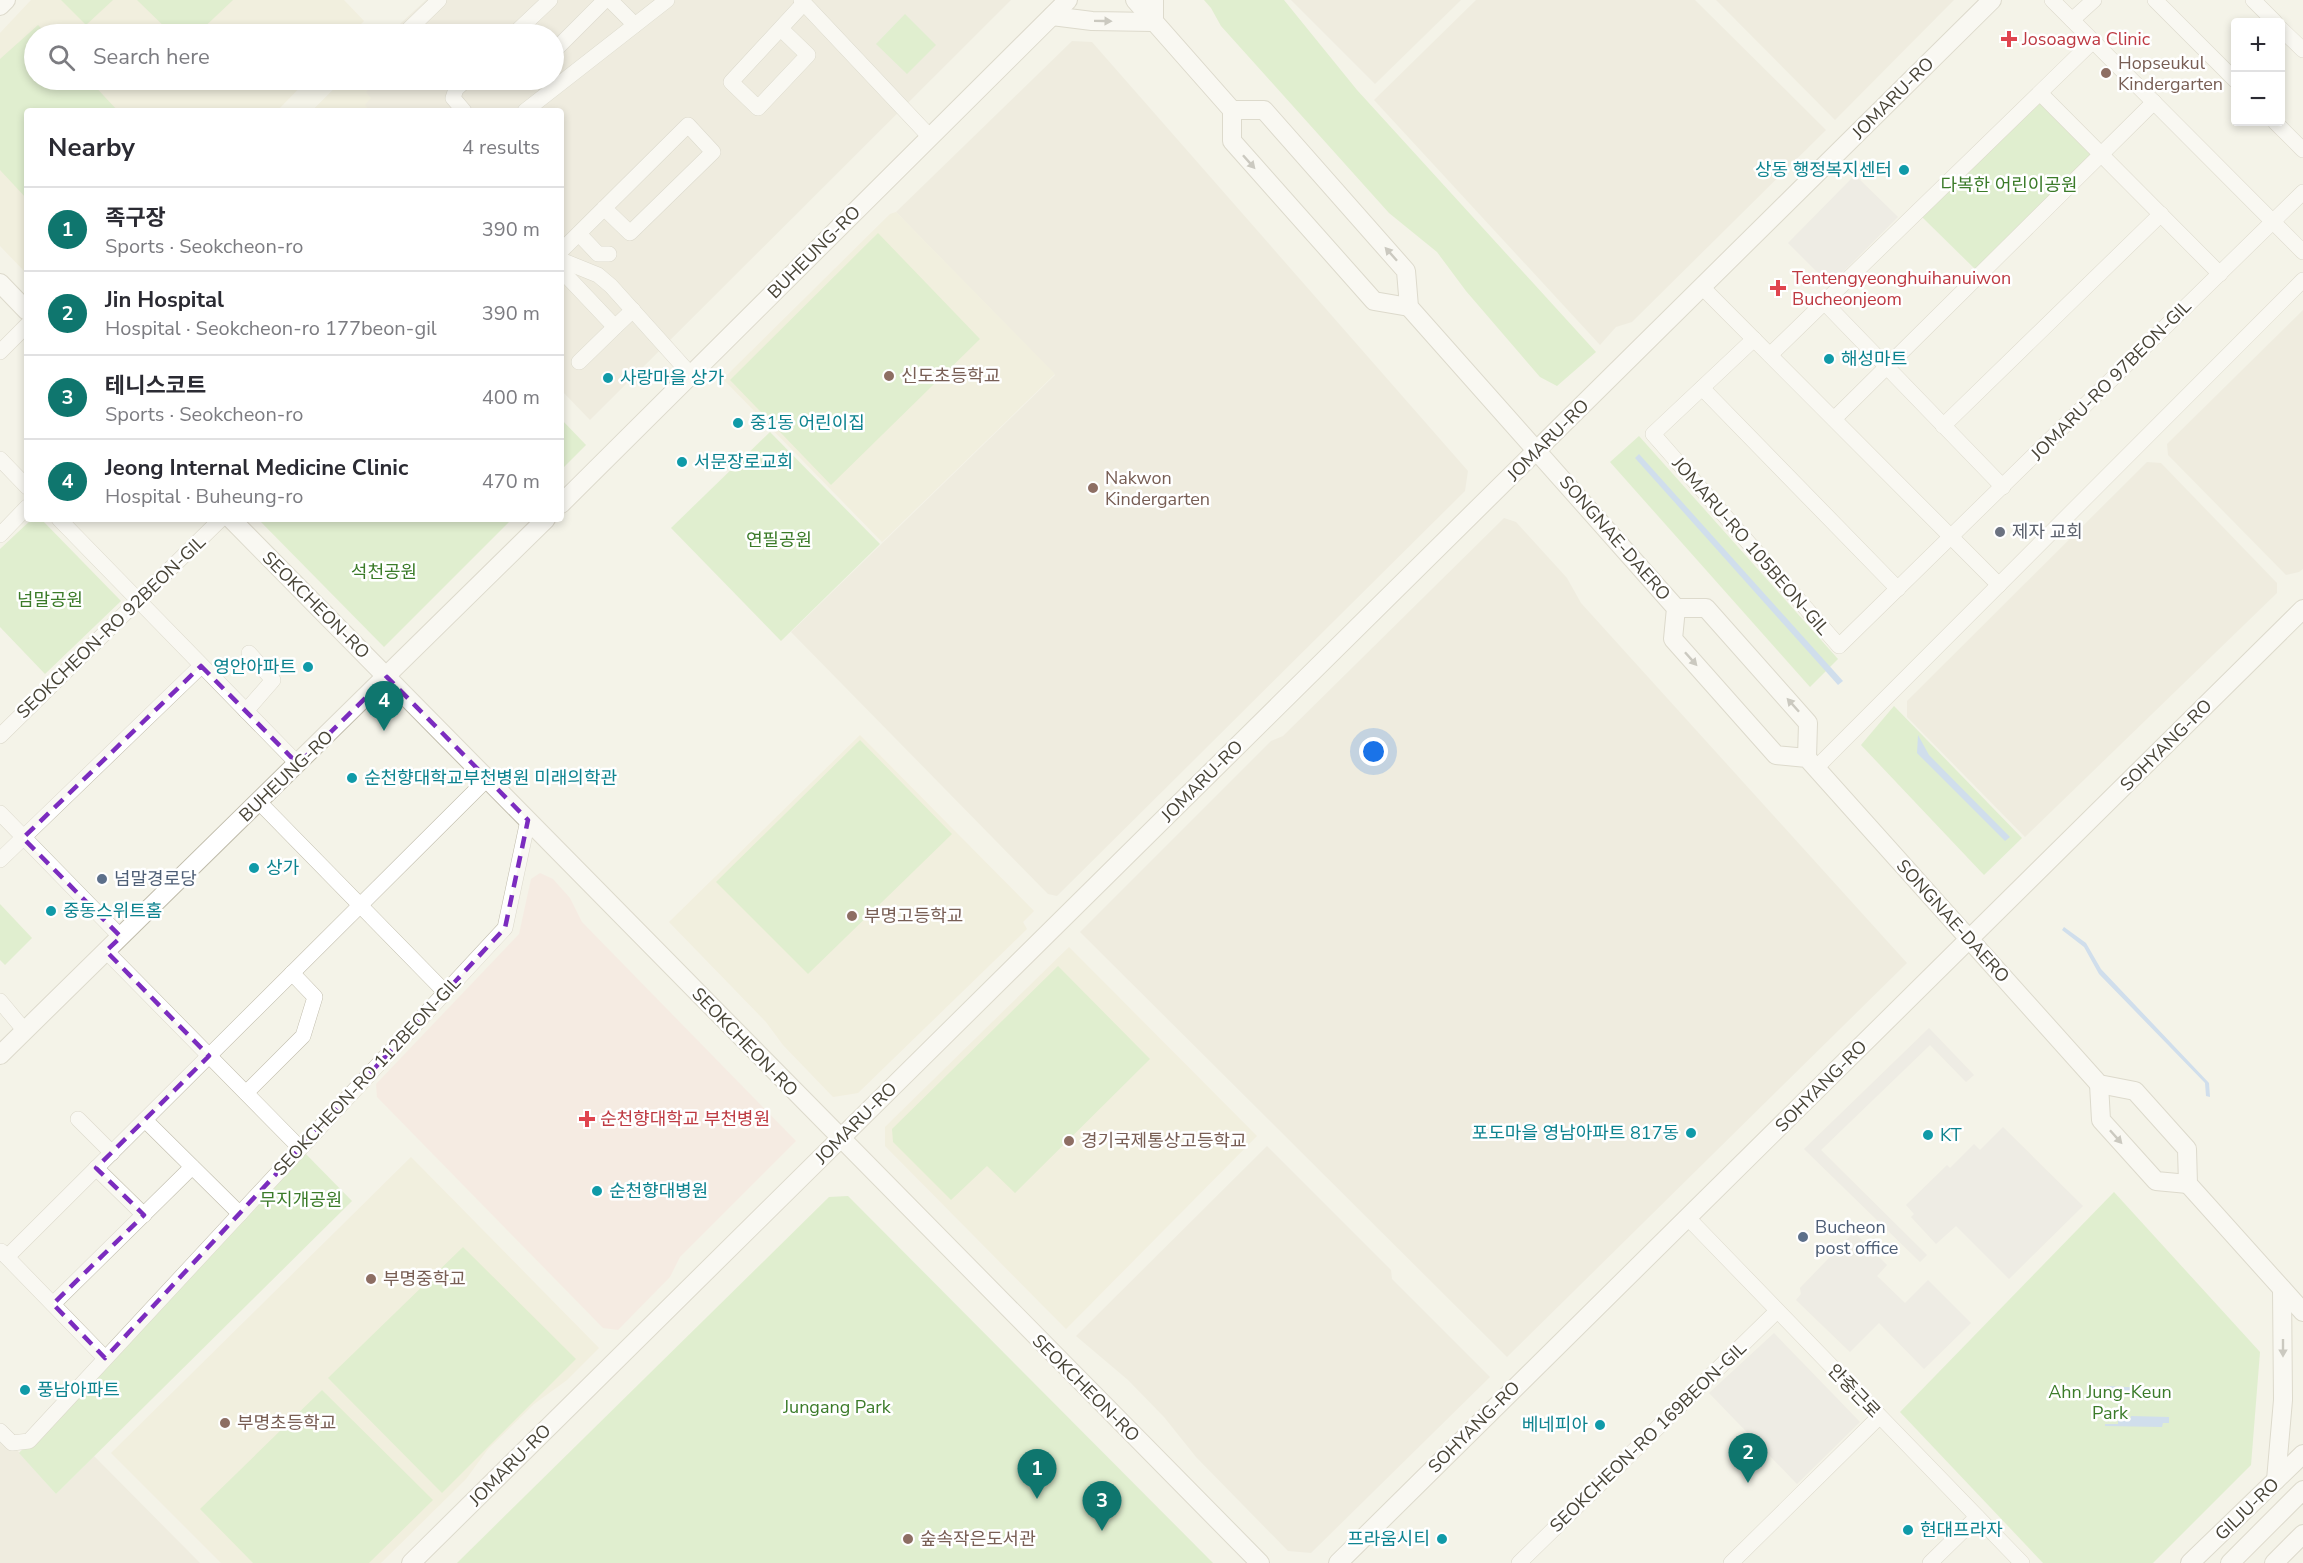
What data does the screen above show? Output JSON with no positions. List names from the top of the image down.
{
  "streets": {
    "street": [
      "JOMARU-RO",
      "BUHEUNG-RO",
      "JOMARU-RO 97BEON-GIL",
      "SONGNAE-DAERO",
      "JOMARU-RO 105BEON-GIL",
      "SEOKCHEON-RO",
      "SEOKCHEON-RO 92BEON-GIL",
      "SOHYANG-RO",
      "SEOKCHEON-RO 112BEON-GIL",
      "안중근로",
      "SEOKCHEON-RO 169BEON-GIL",
      "GILJU-RO"
    ]
  },
  "crossings": [
    ["JOMARU-RO", "SONGNAE-DAERO"],
    ["JOMARU-RO", "SEOKCHEON-RO"],
    ["BUHEUNG-RO", "SEOKCHEON-RO"],
    ["JOMARU-RO 97BEON-GIL", "JOMARU-RO 105BEON-GIL"],
    ["SONGNAE-DAERO", "SOHYANG-RO"],
    ["SEOKCHEON-RO", "SEOKCHEON-RO 112BEON-GIL"],
    ["SOHYANG-RO", "안중근로"],
    ["안중근로", "SEOKCHEON-RO 169BEON-GIL"]
  ],
  "parks": [
    "다복한 어린이공원",
    "연필공원",
    "석천공원",
    "넘말공원",
    "무지개공원",
    "Ahn Jung-Keun Park",
    "Jungang Park"
  ],
  "places": {
    "health": ["Josoagwa Clinic", "Tentengyeonghuihanuiwon Bucheonjeom", "순천향대학교 부천병원"],
    "other": [
      "Hopseukul Kindergarten",
      "상동 행정복지센터",
      "해성마트",
      "신도초등학교",
      "사랑마을 상가",
      "중1동 어린이집",
      "서문장로교회",
      "Nakwon Kindergarten",
      "제자 교회",
      "영안아파트",
      "순천향대학교부천병원 미래의학관",
      "상가",
      "넘말경로당",
      "중동스위트홈",
      "부명고등학교",
      "포도마을 영남아파트 817동",
      "KT",
      "경기국제통상고등학교",
      "순천향대병원",
      "Bucheon post office",
      "부명중학교",
      "풍남아파트",
      "부명초등학교",
      "베네피아",
      "현대프라자",
      "숲속작은도서관",
      "프라움시티"
    ]
  },
  "page": {
    "map_buttons": ["+", "−"],
    "search": "Search here",
    "heading": ["Nearby", "4 results"],
    "list": [
      {
        "mark": "1",
        "name": "족구장",
        "note": "Sports · Seokcheon-ro",
        "value": "390 m"
      },
      {
        "mark": "2",
        "name": "Jin Hospital",
        "note": "Hospital · Seokcheon-ro 177beon-gil",
        "value": "390 m"
      },
      {
        "mark": "3",
        "name": "테니스코트",
        "note": "Sports · Seokcheon-ro",
        "value": "400 m"
      },
      {
        "mark": "4",
        "name": "Jeong Internal Medicine Clinic",
        "note": "Hospital · Buheung-ro",
        "value": "470 m"
      }
    ],
    "pins": [
      "4",
      "2",
      "1",
      "3"
    ]
  }
}
